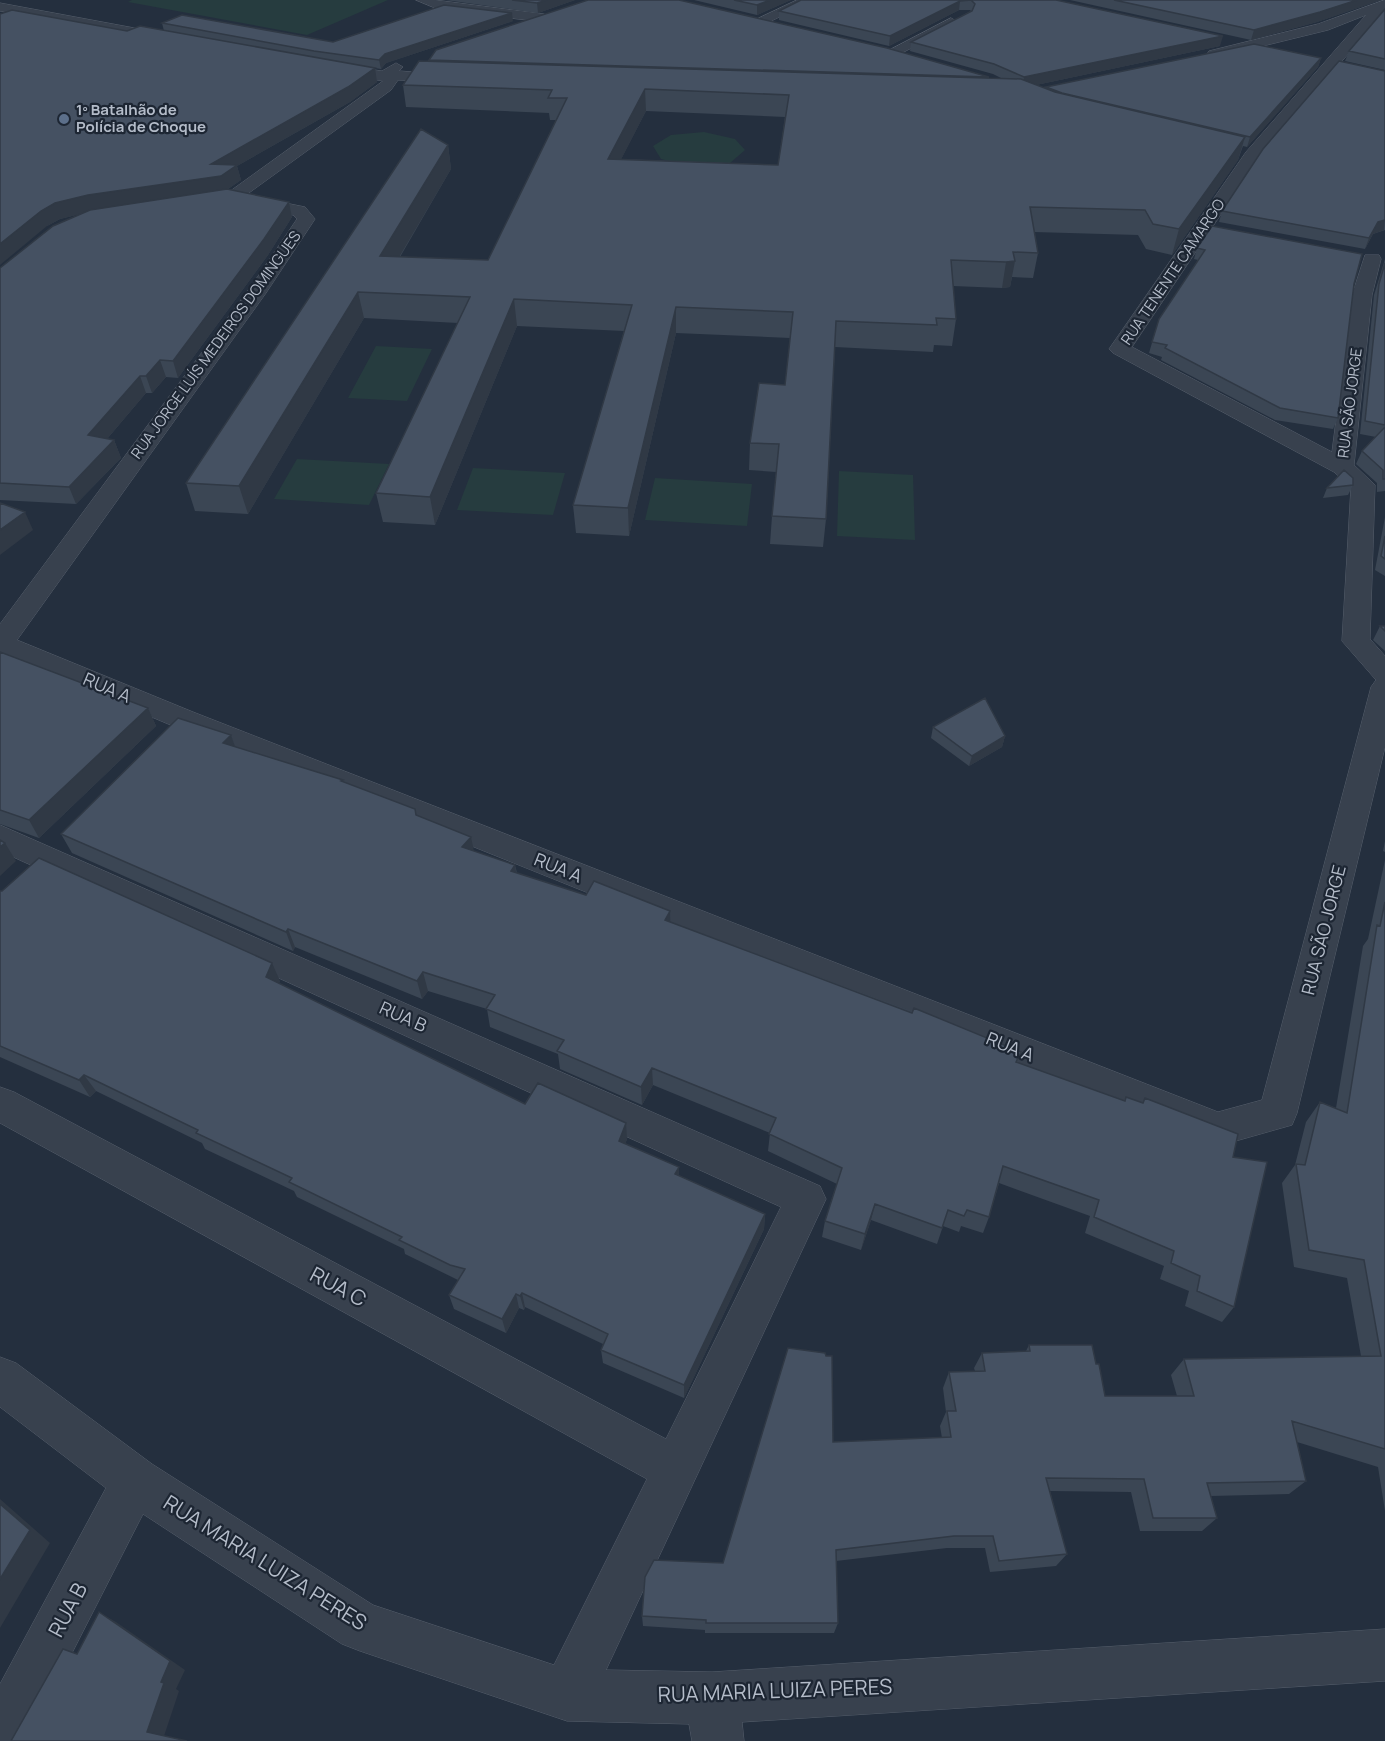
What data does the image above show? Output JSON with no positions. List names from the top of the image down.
{
  "streets": {
    "street": [
      "RUA TENENTE CAMARGO",
      "RUA JORGE LUÍS MEDEIROS DOMINGUES",
      "RUA SÃO JORGE",
      "RUA A",
      "RUA B",
      "RUA C",
      "RUA MARIA LUIZA PERES"
    ]
  },
  "crossings": [
    ["RUA TENENTE CAMARGO", "RUA SÃO JORGE"],
    ["RUA JORGE LUÍS MEDEIROS DOMINGUES", "RUA A"],
    ["RUA SÃO JORGE", "RUA A"],
    ["RUA B", "RUA C"],
    ["RUA B", "RUA MARIA LUIZA PERES"]
  ],
  "places": ["1º Batalhão de Polícia de Choque"]
}
